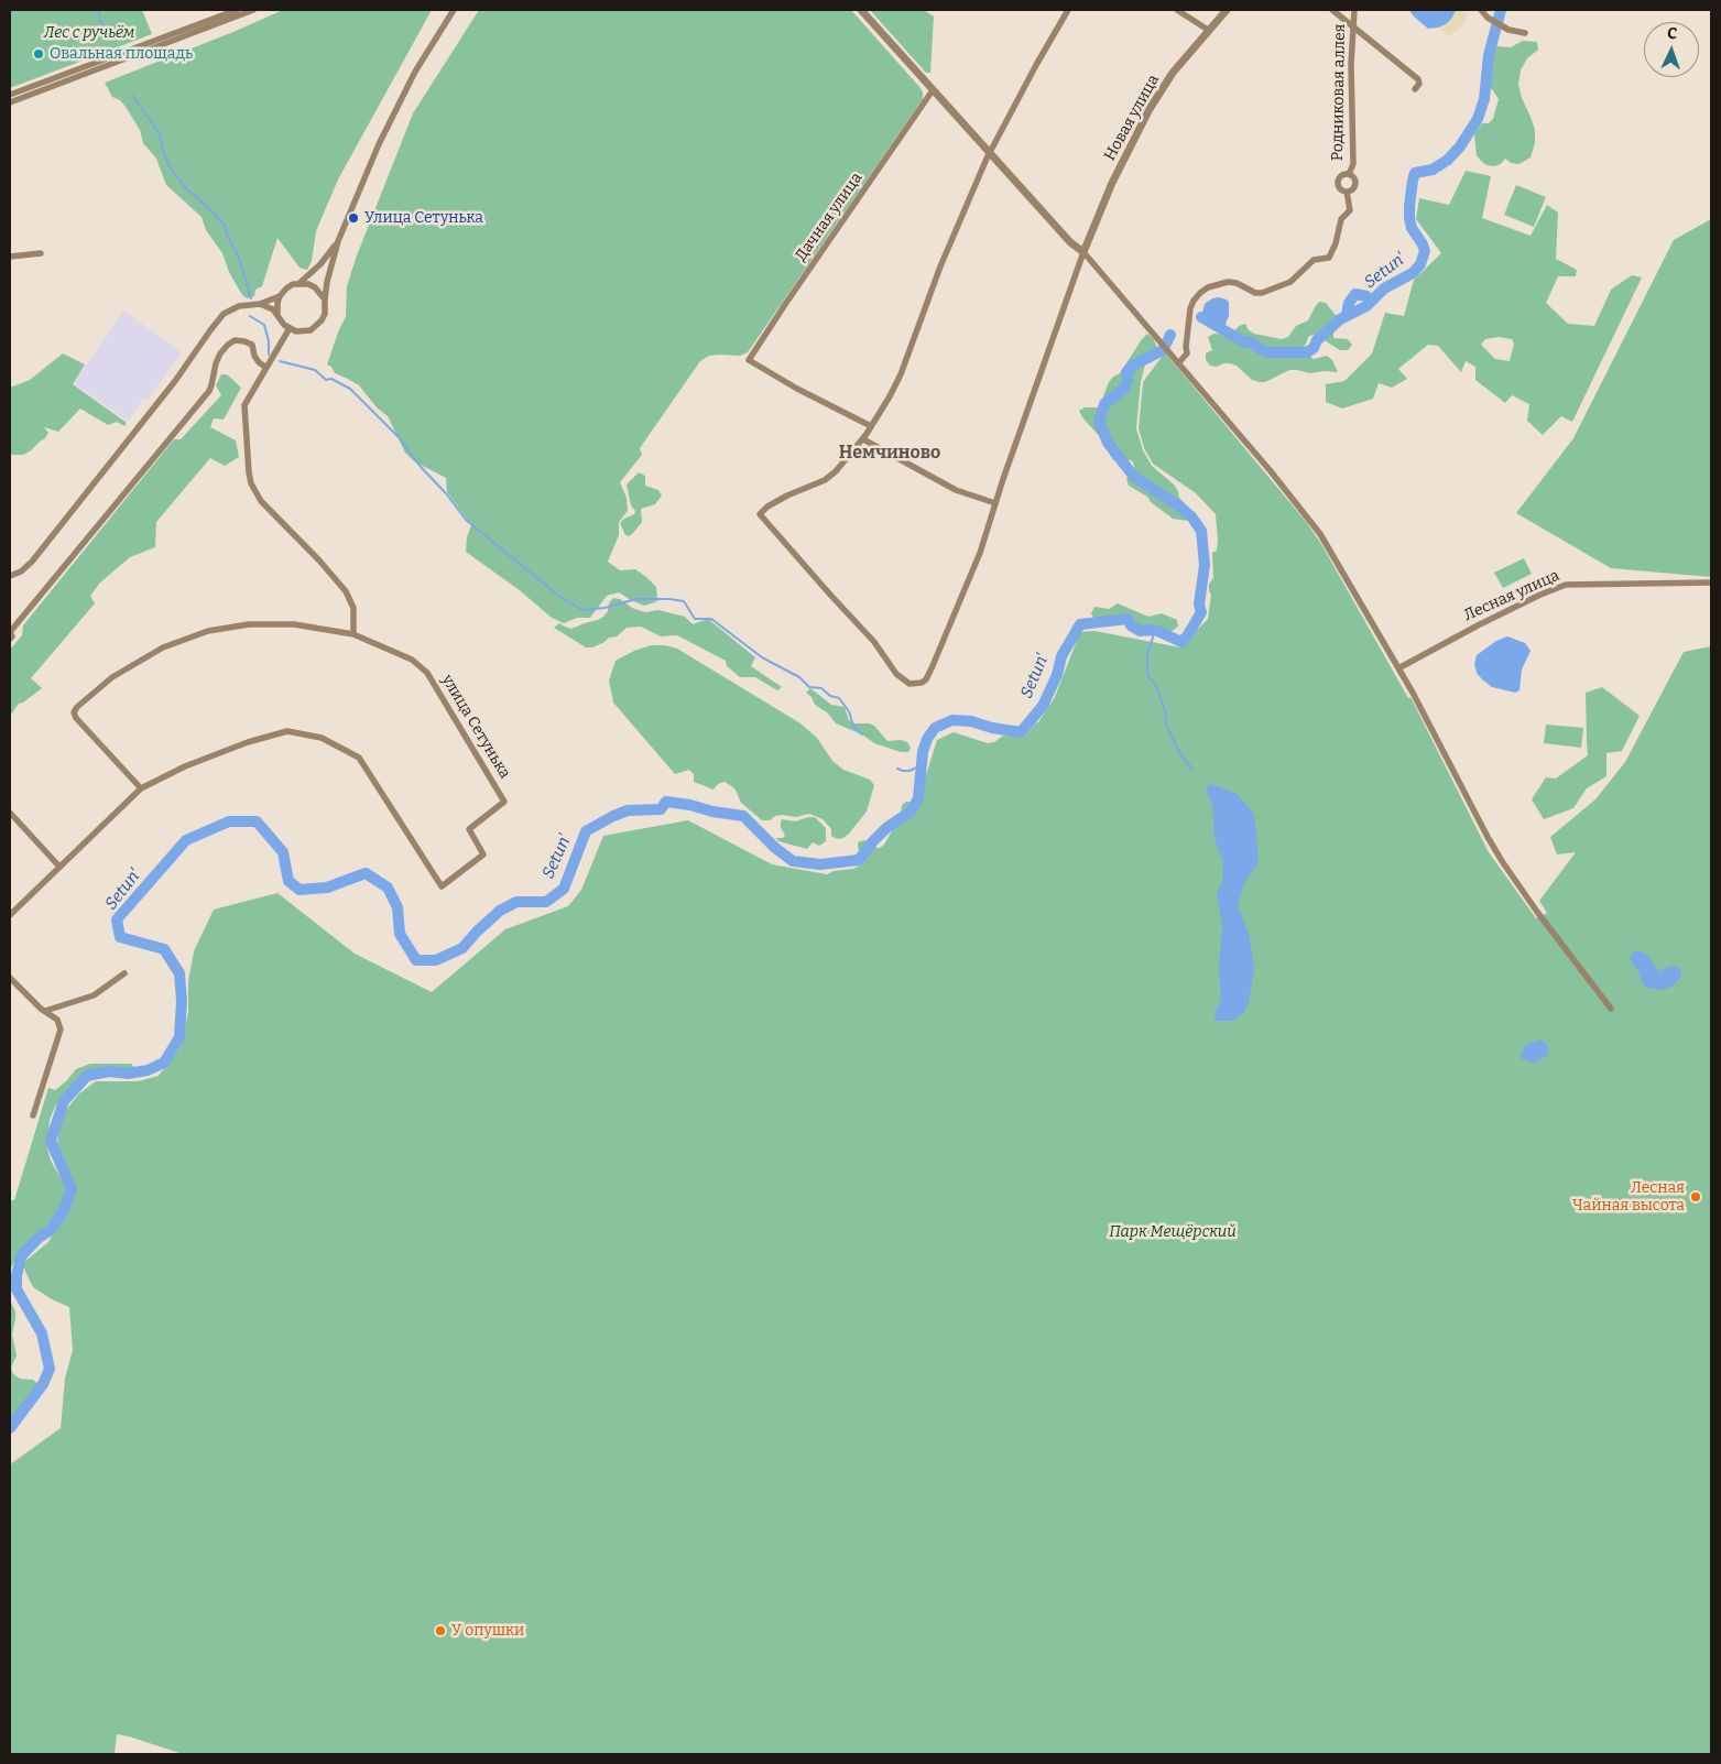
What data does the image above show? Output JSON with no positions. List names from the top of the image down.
{
  "streets": {
    "street": [
      "Родниковая аллея",
      "Новая улица",
      "Дачная улица",
      "Лесная улица",
      "улица Сетунька"
    ]
  },
  "districts": ["Немчиново"],
  "water": ["Setun'"],
  "parks": ["Лес с ручьём", "Парк Мещёрский"],
  "places": [
    "Овальная площадь",
    "Улица Сетунька",
    "Лесная Чайная высота",
    "У опушки"
  ],
  "north": "top"
}
